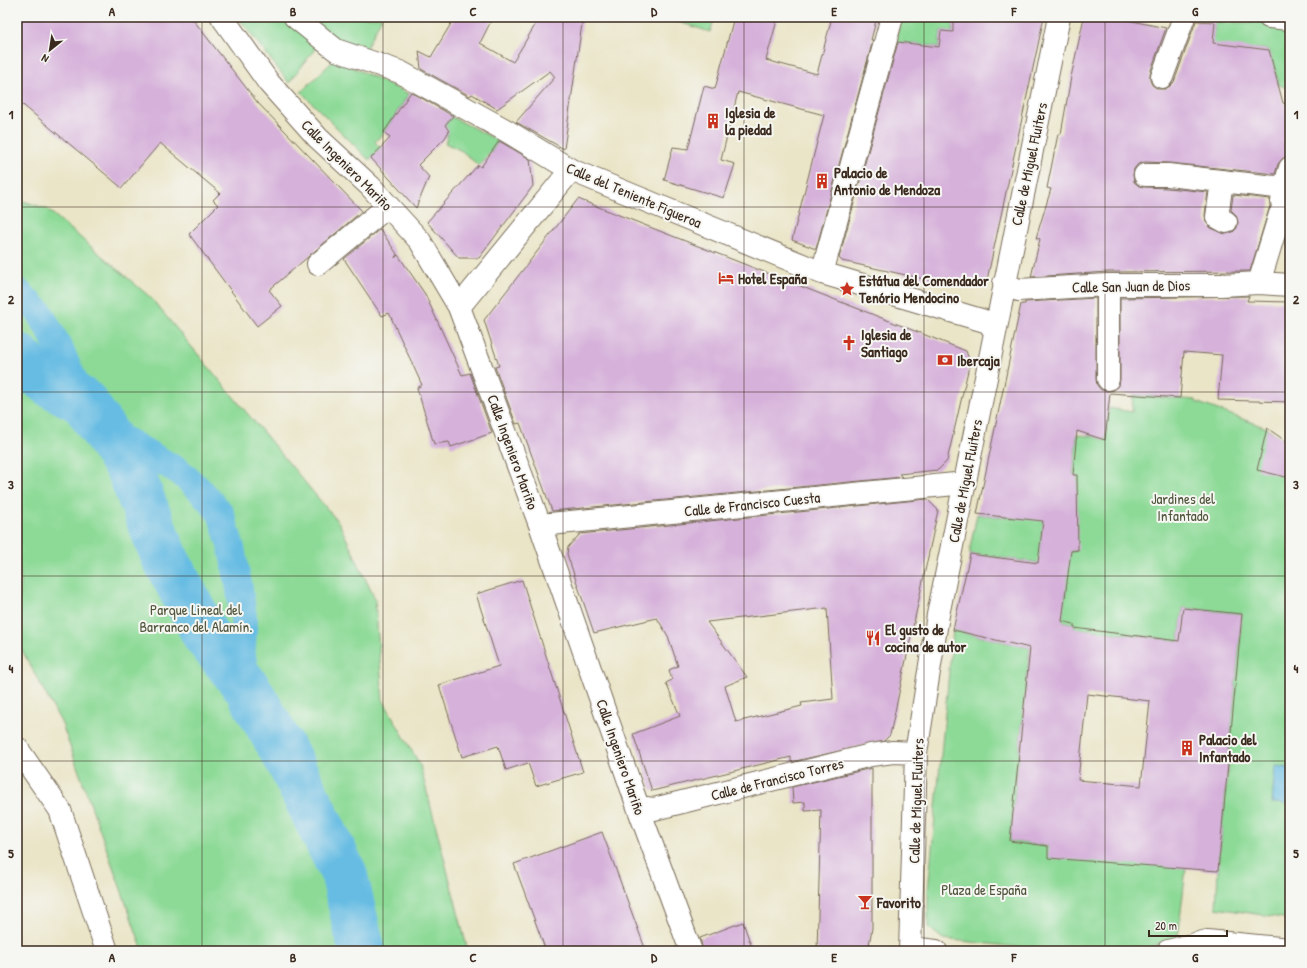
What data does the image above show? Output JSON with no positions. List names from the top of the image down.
{
  "streets": {
    "street": [
      "Calle de Miguel Fluiters",
      "Calle Ingeniero Mariño",
      "Calle del Teniente Figueroa",
      "Calle San Juan de Dios",
      "Calle de Francisco Cuesta",
      "Calle de Francisco Torres"
    ]
  },
  "crossings": [
    ["Calle de Miguel Fluiters", "Calle del Teniente Figueroa"],
    ["Calle de Miguel Fluiters", "Calle San Juan de Dios"],
    ["Calle de Miguel Fluiters", "Calle de Francisco Cuesta"],
    ["Calle de Miguel Fluiters", "Calle de Francisco Torres"],
    ["Calle Ingeniero Mariño", "Calle de Francisco Cuesta"],
    ["Calle Ingeniero Mariño", "Calle de Francisco Torres"]
  ],
  "parks": ["Jardines del Infantado", "Parque Lineal del Barranco del Alamín.", "Plaza de España"],
  "places": {
    "building": ["Iglesia de la piedad", "Palacio de Antonio de Mendoza", "Palacio del Infantado"],
    "hotel": ["Hotel España"],
    "place": ["Estátua del Comendador Tenório Mendocino"],
    "church": ["Iglesia de Santiago"],
    "bank": ["Ibercaja"],
    "restaurant": ["El gusto de cocina de autor"],
    "bar": ["Favorito"]
  },
  "scale_bar": "20 m",
  "north": "bottom left",
  "grid": {
    "columns": [
      "A",
      "B",
      "C",
      "D",
      "E",
      "F",
      "G"
    ],
    "rows": [
      "1",
      "2",
      "3",
      "4",
      "5"
    ]
  }
}
